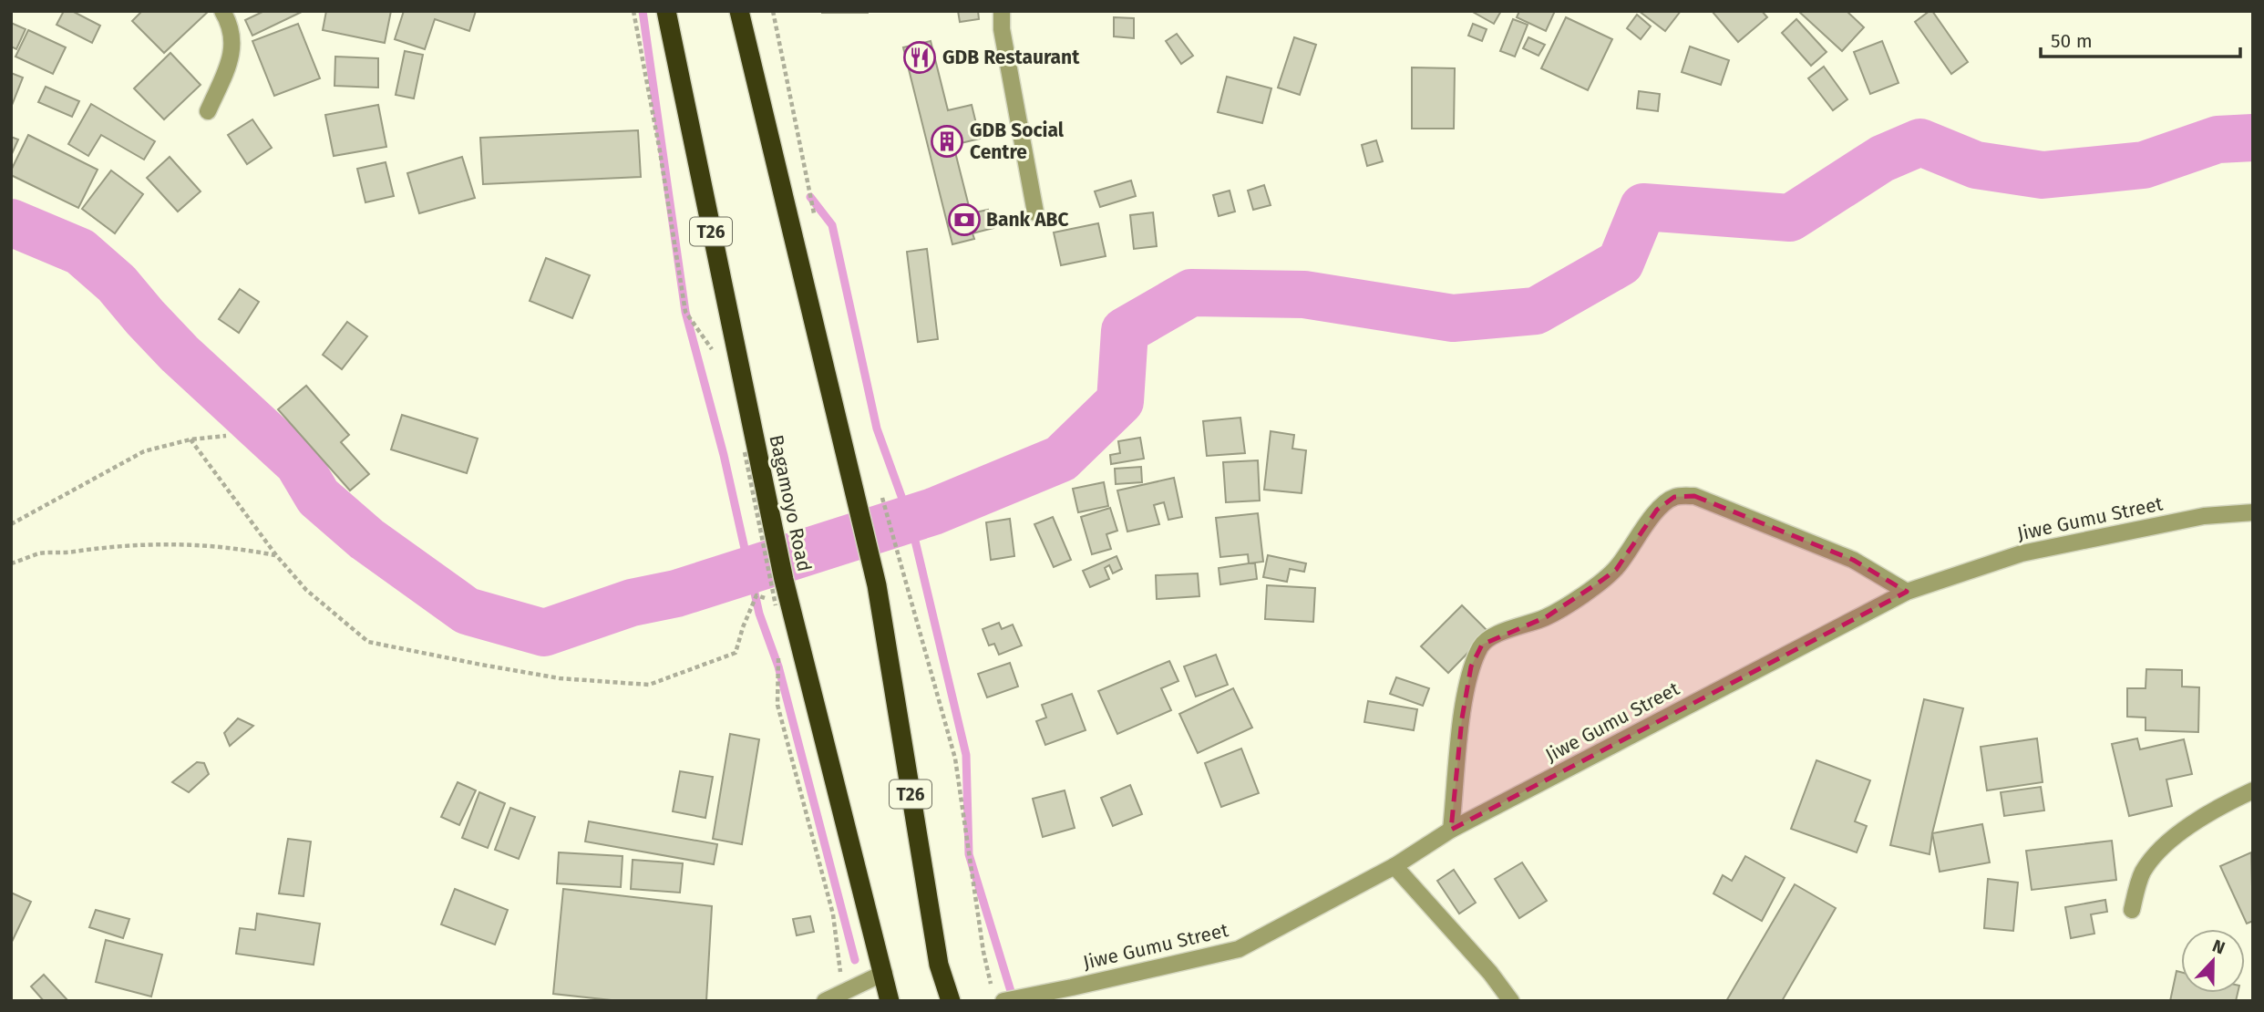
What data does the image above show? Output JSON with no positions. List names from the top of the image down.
{
  "streets": {
    "highway": ["T26", "Bagamoyo Road"],
    "street": ["Jiwe Gumu Street"]
  },
  "places": {
    "restaurant": ["GDB Restaurant"],
    "building": ["GDB Social Centre"],
    "bank": ["Bank ABC"]
  },
  "scale_bar": "50 m",
  "north": "top"
}
